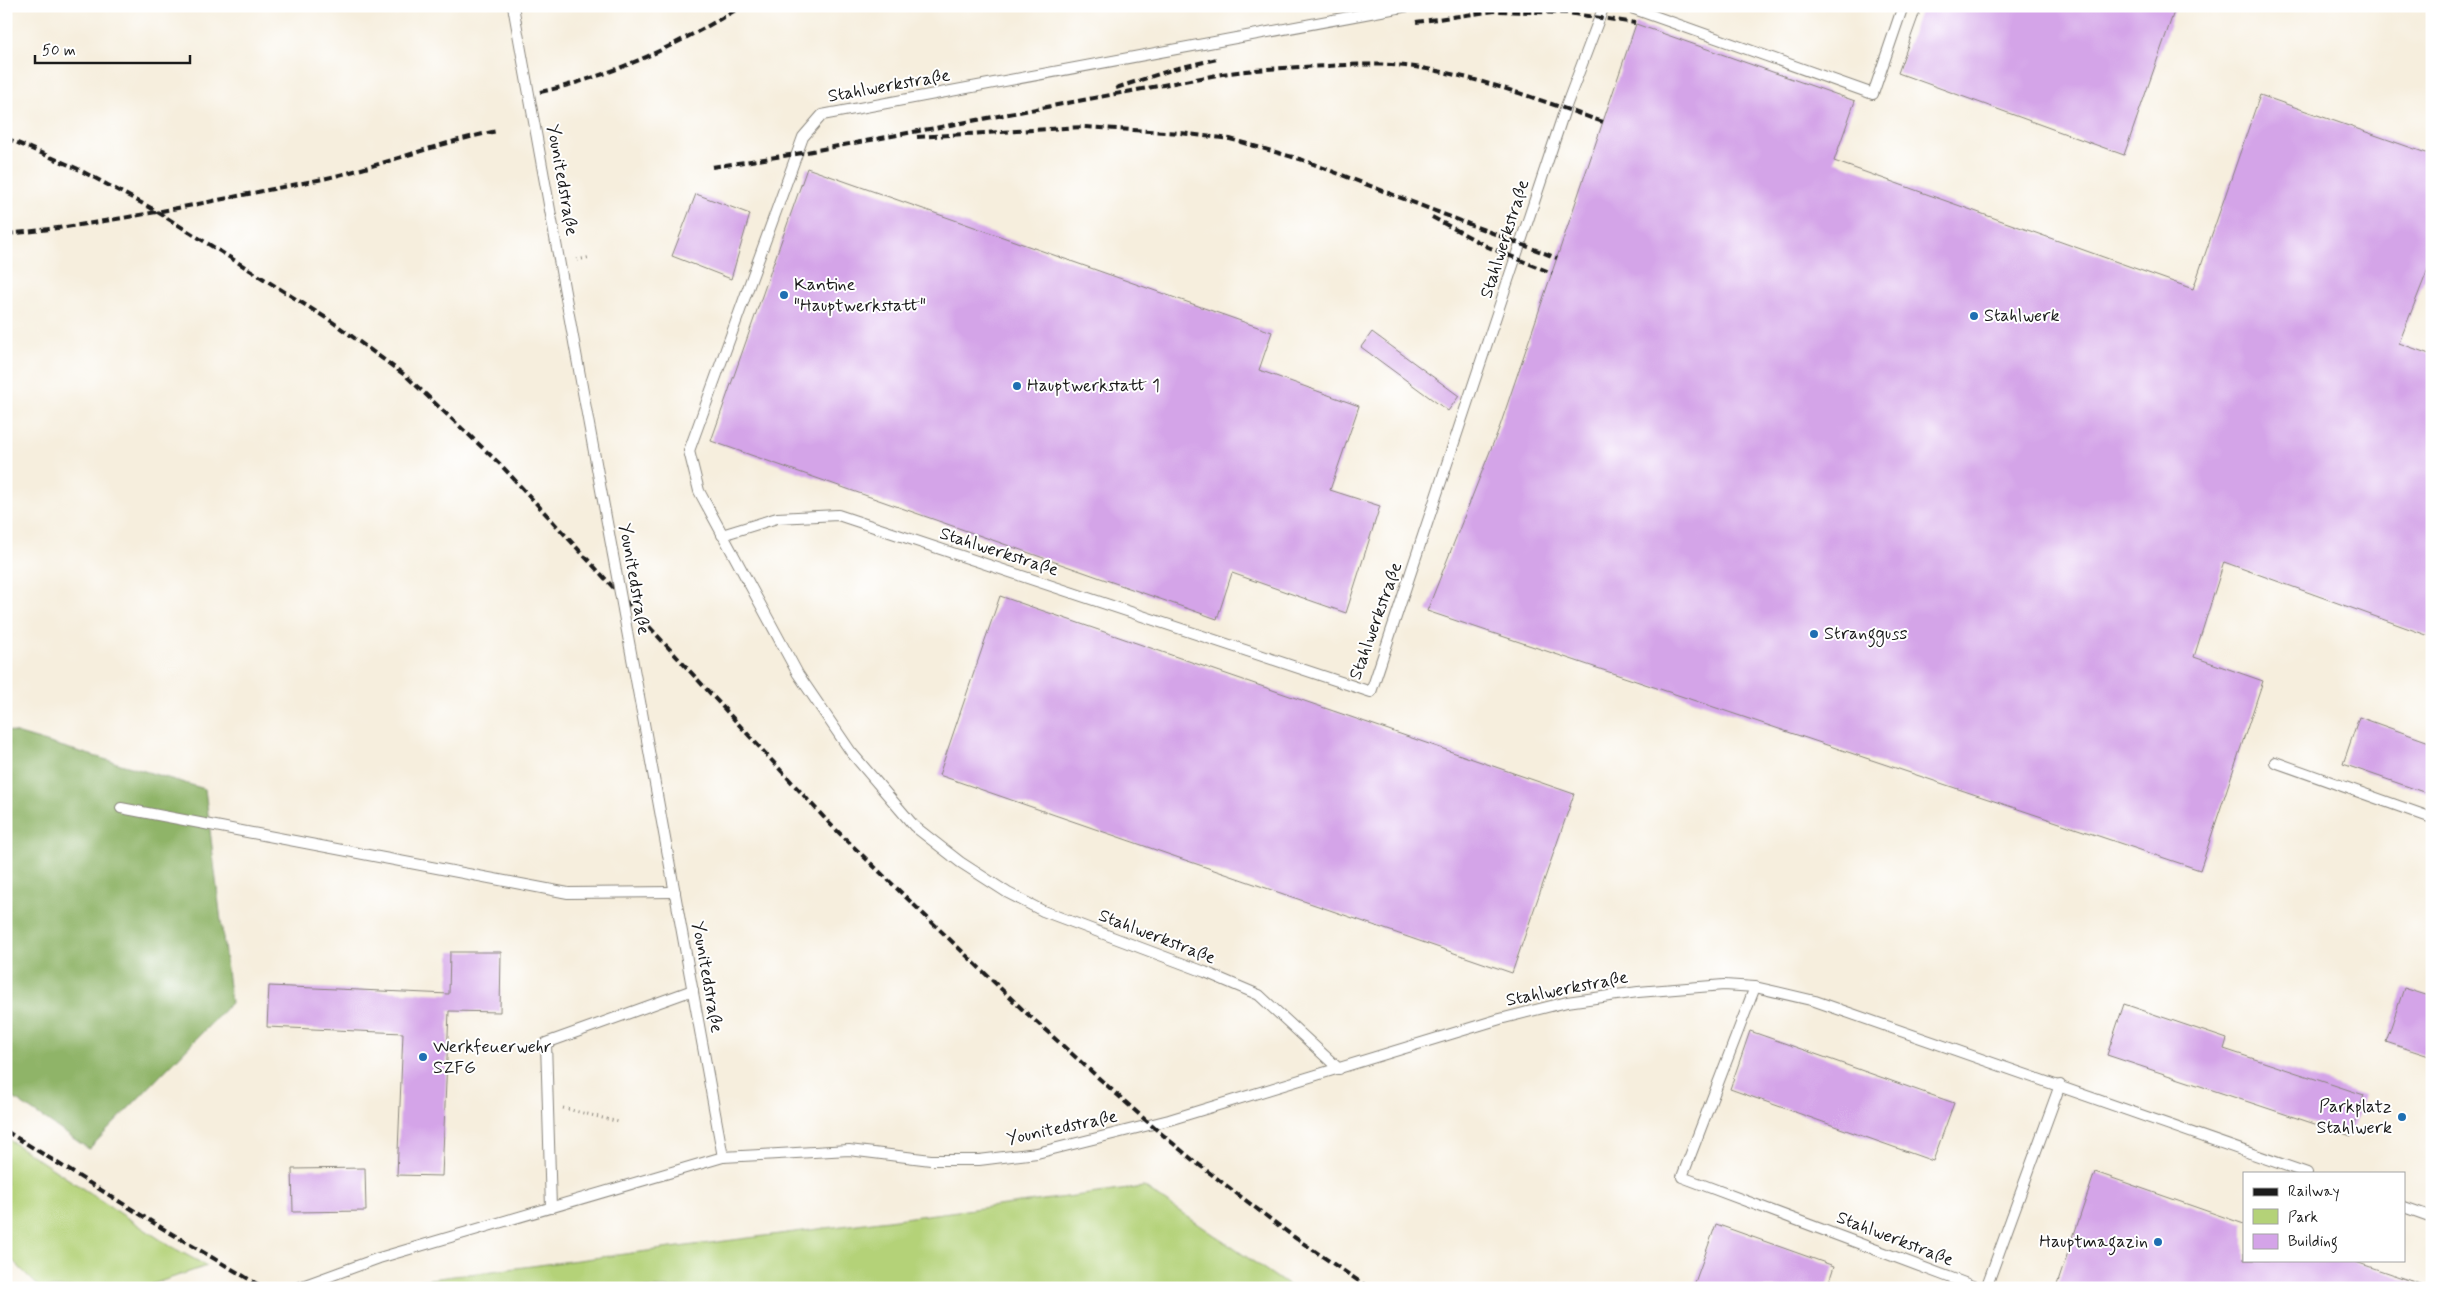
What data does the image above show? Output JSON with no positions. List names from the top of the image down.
{
  "streets": {
    "lane": ["Stahlwerkstraße", "Younitedstraße"]
  },
  "crossings": [
    ["Stahlwerkstraße", "Younitedstraße"]
  ],
  "places": [
    "Kantine \"Hauptwerkstatt\"",
    "Stahlwerk",
    "Hauptwerkstatt 1",
    "Strangguss",
    "Werkfeuerwehr SZFG",
    "Parkplatz Stahlwerk",
    "Hauptmagazin"
  ],
  "legend": ["Railway", "Park", "Building"],
  "scale_bar": "50 m"
}
